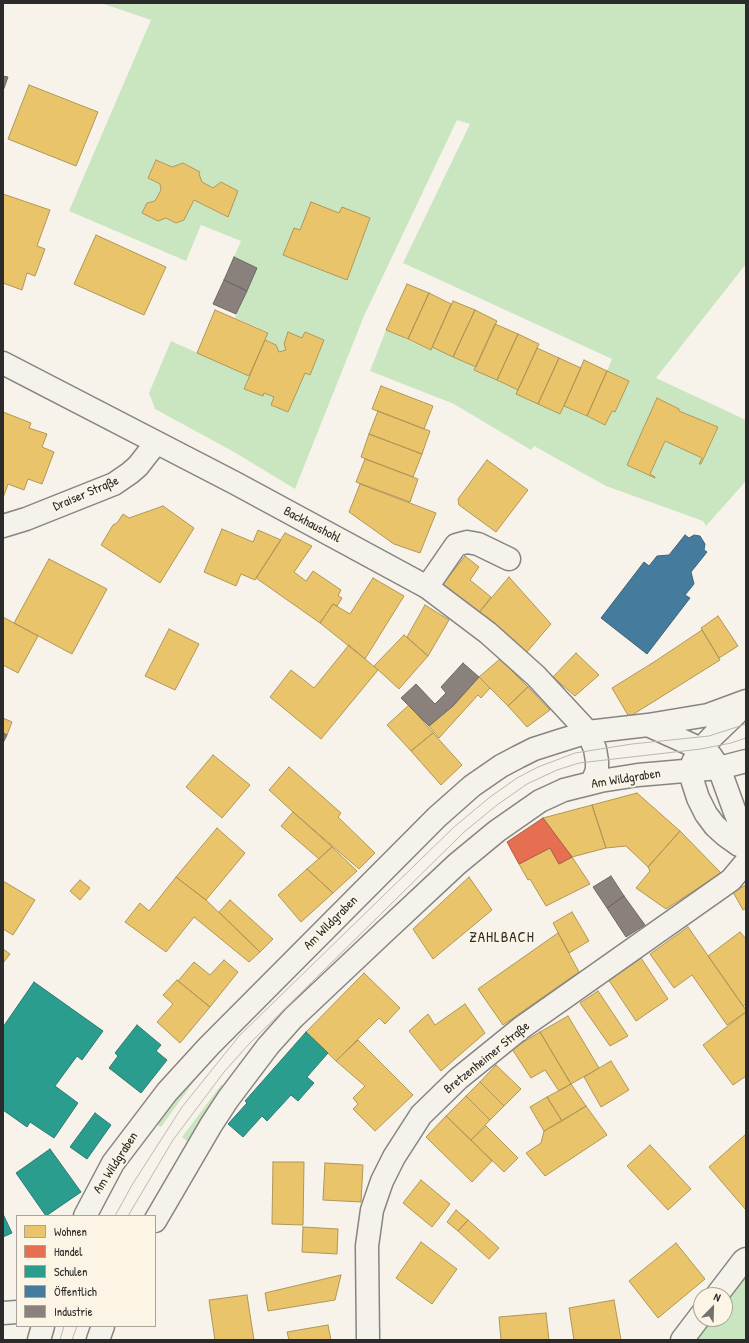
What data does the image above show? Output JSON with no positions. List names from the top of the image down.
{
  "streets": {
    "street": [
      "Draiser Straße",
      "Backhaushohl",
      "Am Wildgraben",
      "Bretzenheimer Straße"
    ]
  },
  "crossings": [
    ["Draiser Straße", "Backhaushohl"],
    ["Backhaushohl", "Am Wildgraben"]
  ],
  "districts": ["ZAHLBACH"],
  "legend": [
    "Wohnen",
    "Handel",
    "Schulen",
    "Öffentlich",
    "Industrie"
  ],
  "north": "top right"
}
